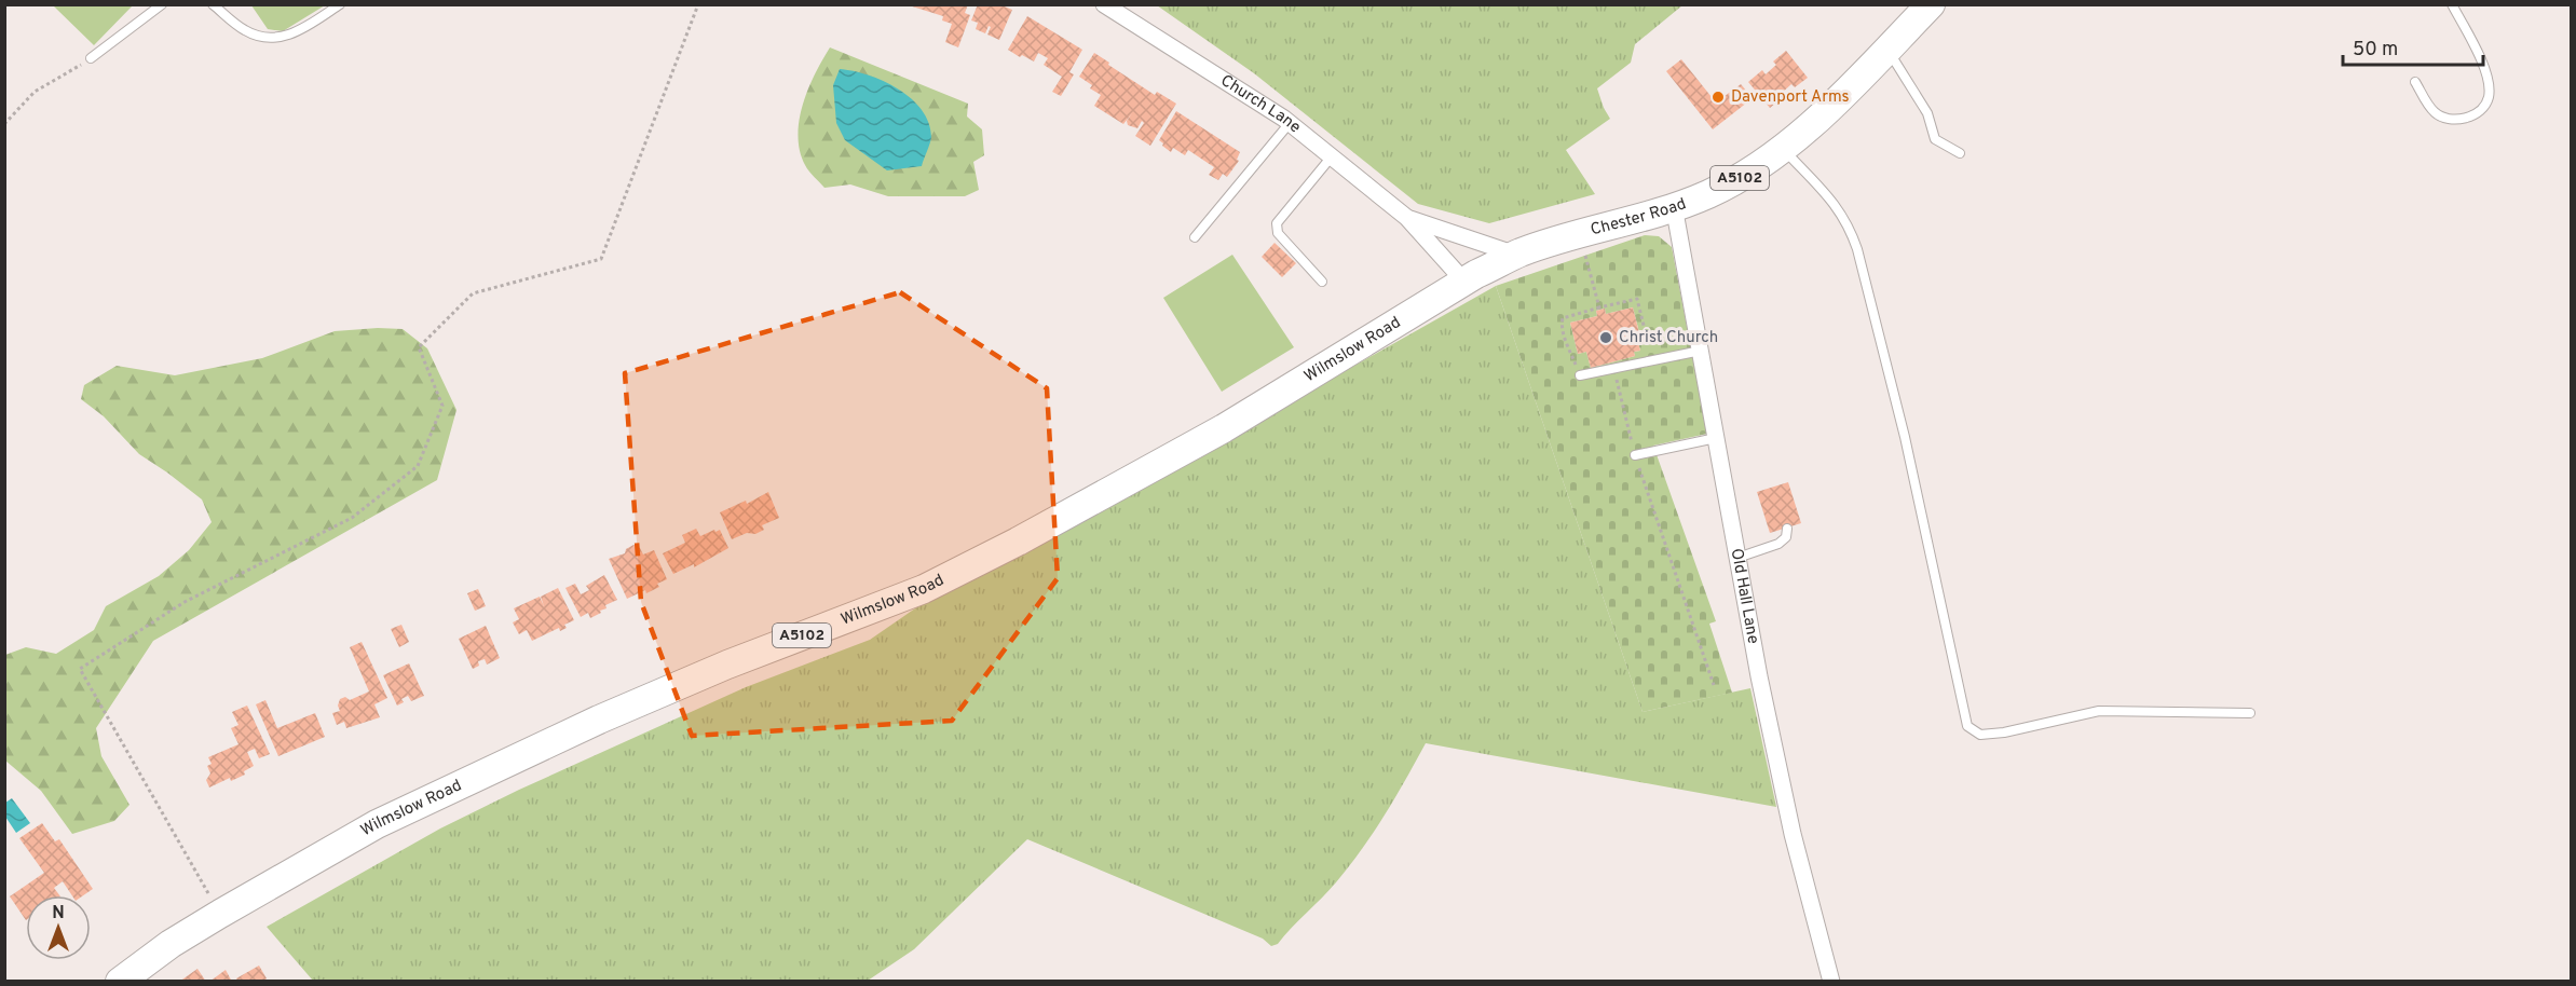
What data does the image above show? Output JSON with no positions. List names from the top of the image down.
{
  "streets": {
    "main road": ["A5102", "Chester Road", "Wilmslow Road"],
    "street": ["Church Lane", "Old Hall Lane"]
  },
  "crossings": [
    ["Church Lane", "Chester Road"],
    ["Church Lane", "Wilmslow Road"],
    ["Chester Road", "Wilmslow Road"],
    ["Chester Road", "Old Hall Lane"]
  ],
  "places": ["Davenport Arms", "Christ Church"],
  "scale_bar": "50 m",
  "north": "top"
}
